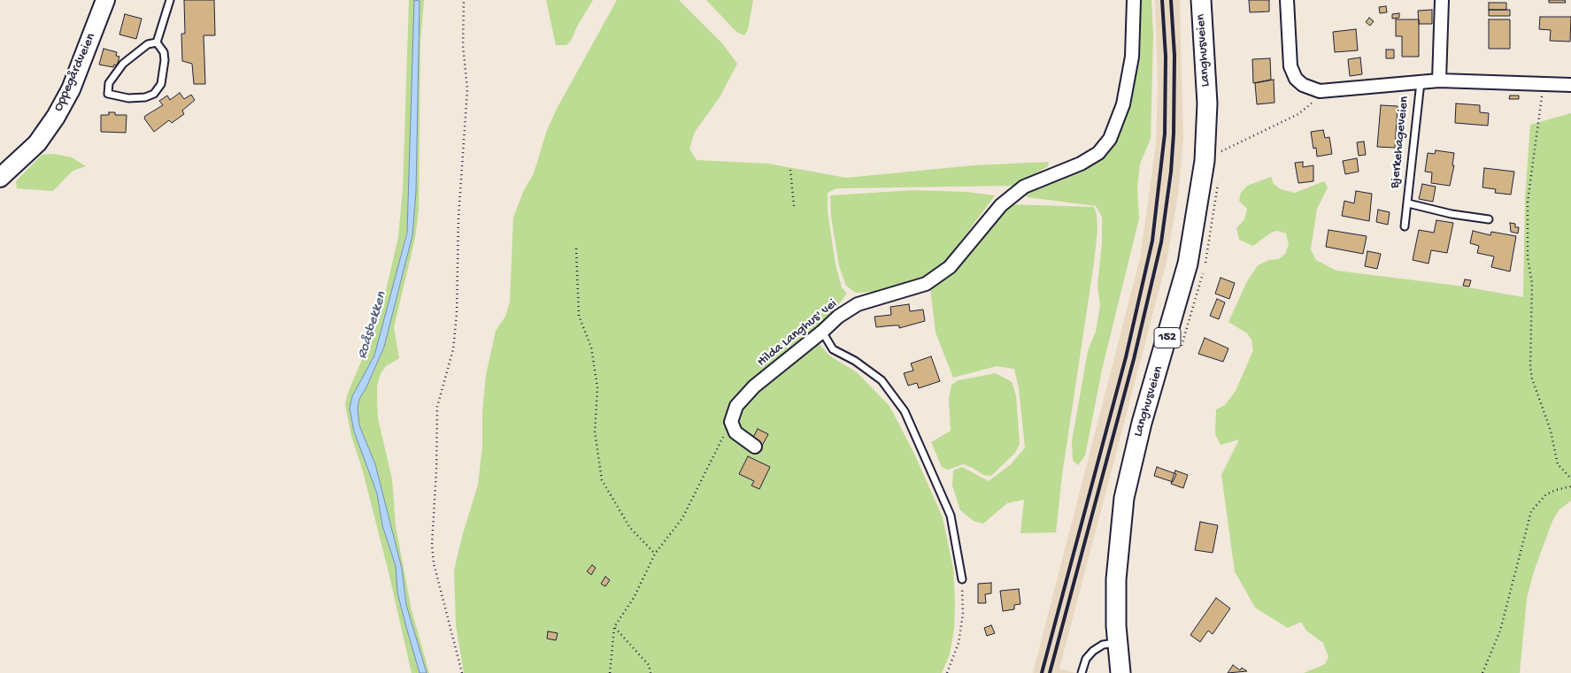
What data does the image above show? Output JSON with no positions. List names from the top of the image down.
{
  "streets": {
    "main road": ["Langhusveien", "Oppegårdveien", "152"],
    "street": ["Bjerkehageveien", "Hilda Langhus' vei"]
  },
  "water": ["Roåsbekken"]
}
